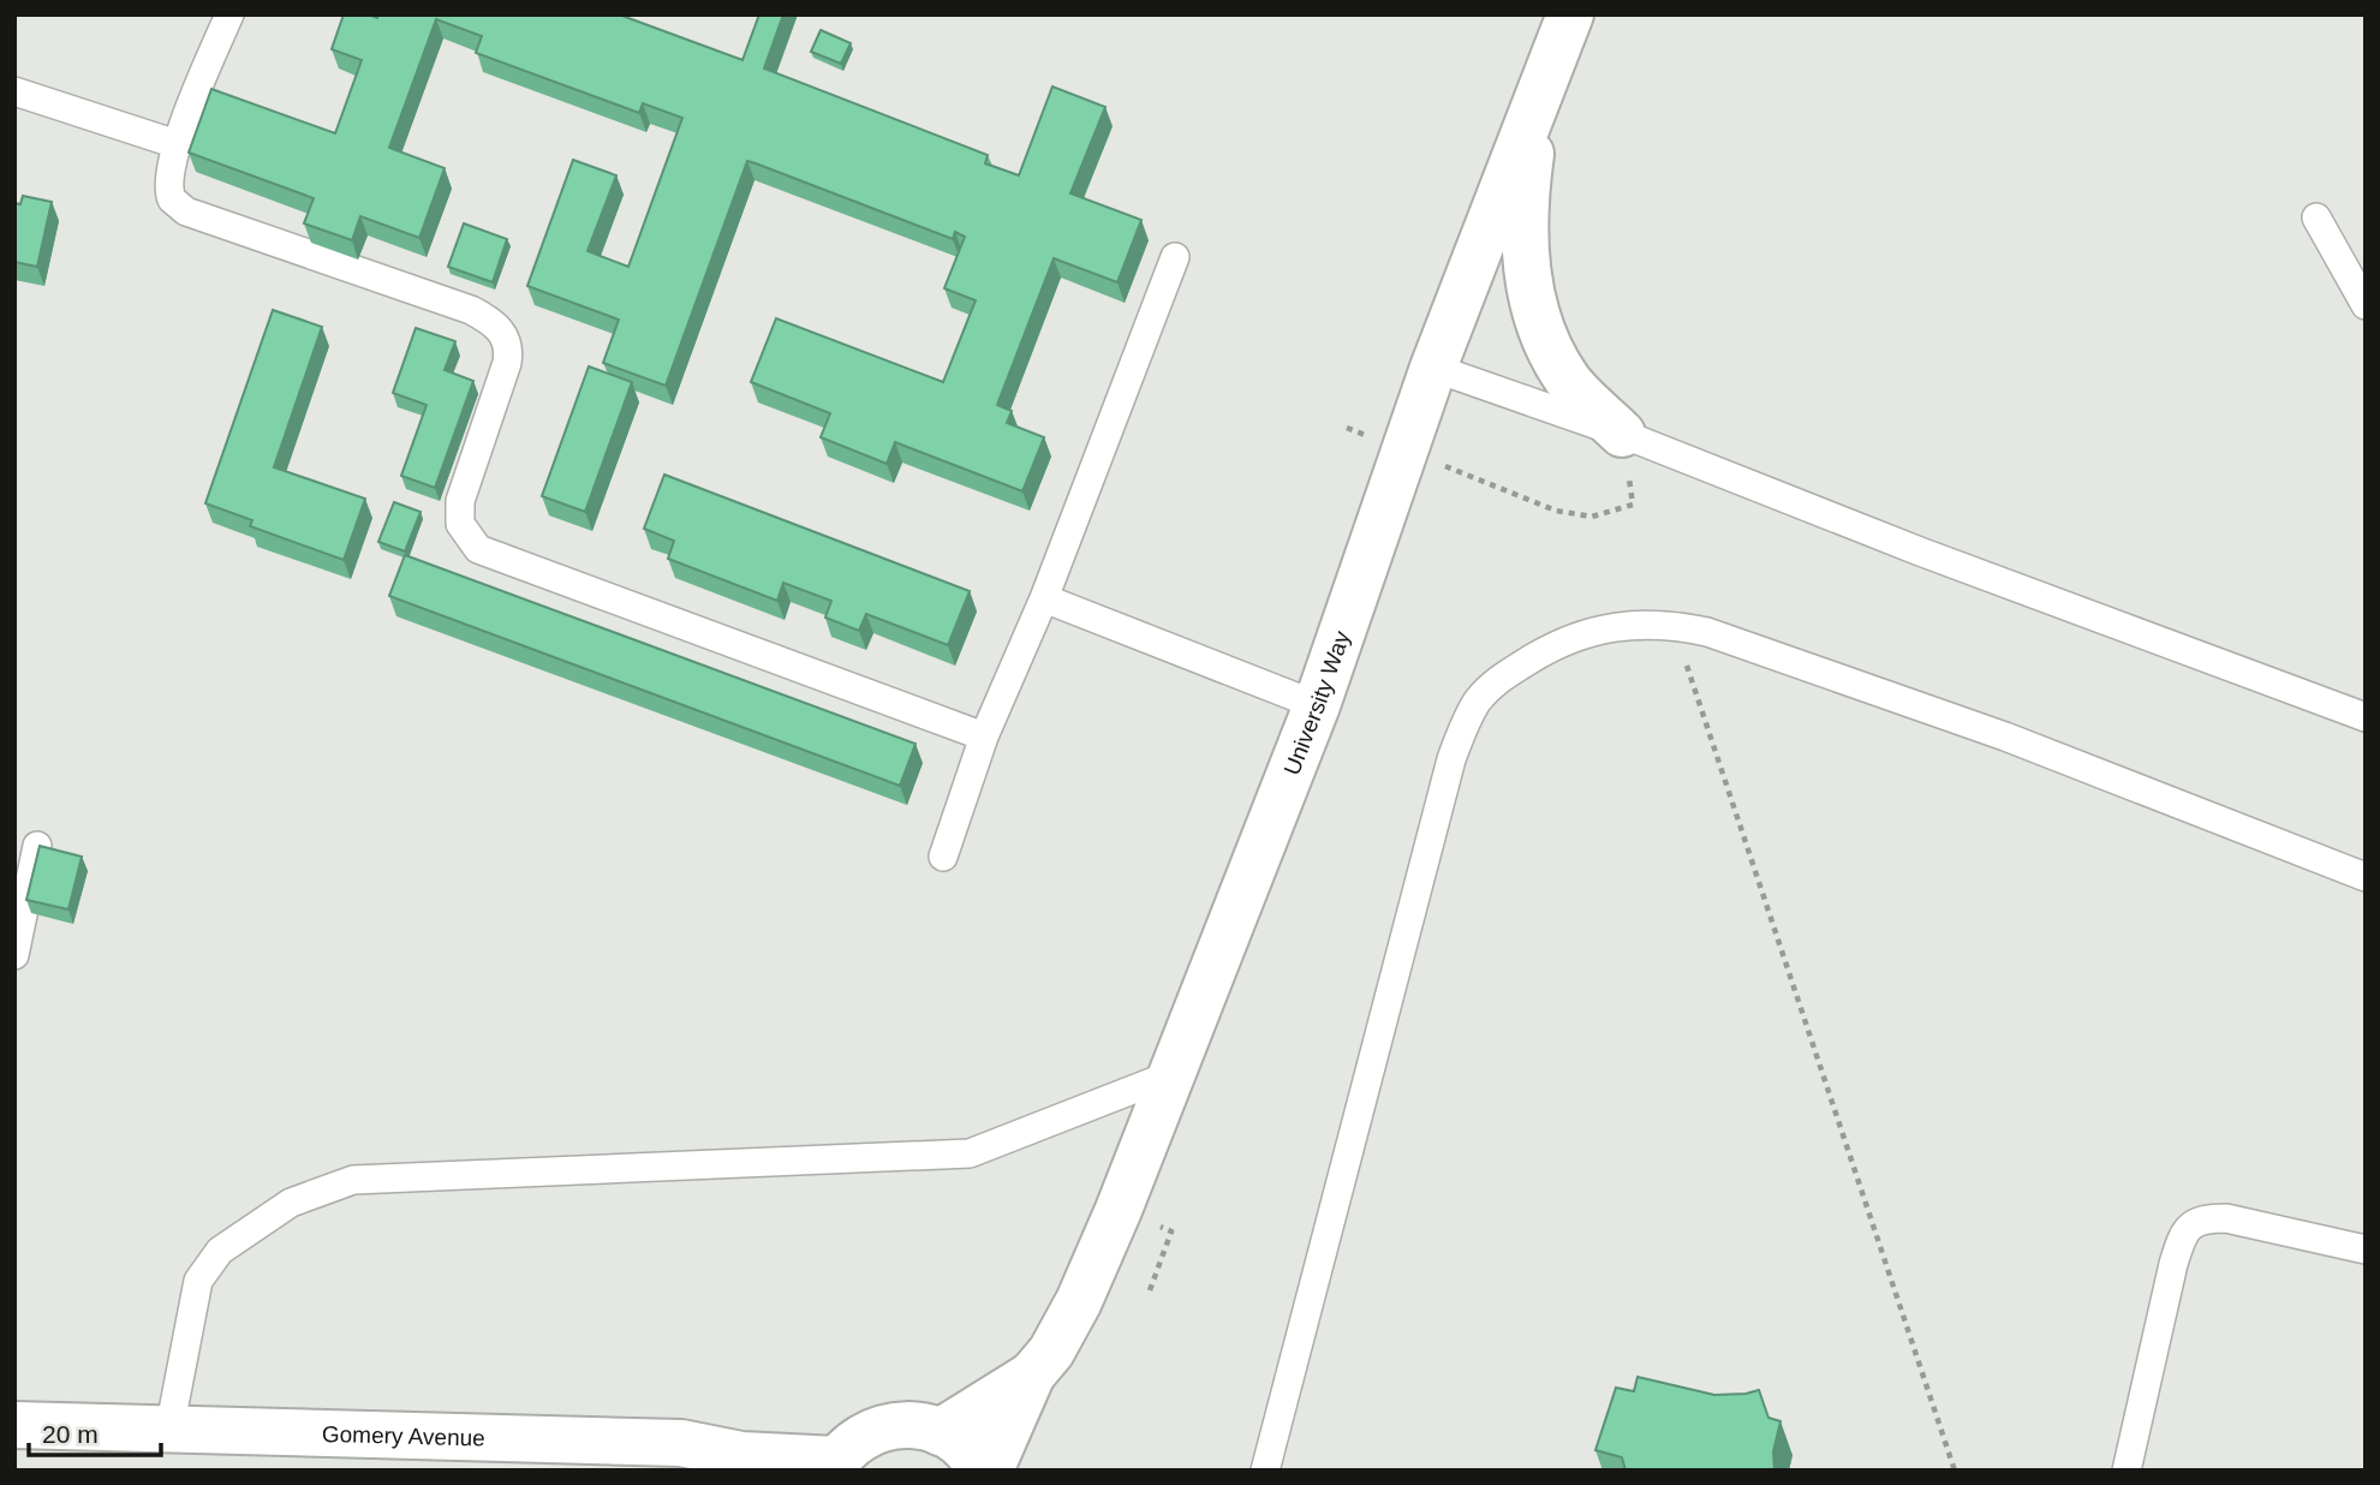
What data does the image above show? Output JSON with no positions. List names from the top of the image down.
{
  "streets": {
    "street": ["University Way", "Gomery Avenue"]
  },
  "scale_bar": "20 m"
}
